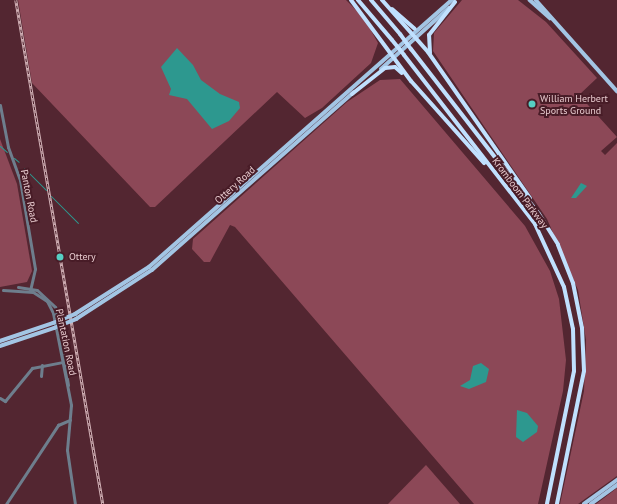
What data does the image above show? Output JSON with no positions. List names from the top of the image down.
{
  "streets": {
    "highway": ["Kromboom Parkway"],
    "main road": ["Ottery Road"],
    "street": ["Panton Road", "Plantation Road"]
  },
  "crossings": [
    ["Panton Road", "Plantation Road"]
  ],
  "places": ["William Herbert Sports Ground", "Ottery"]
}
